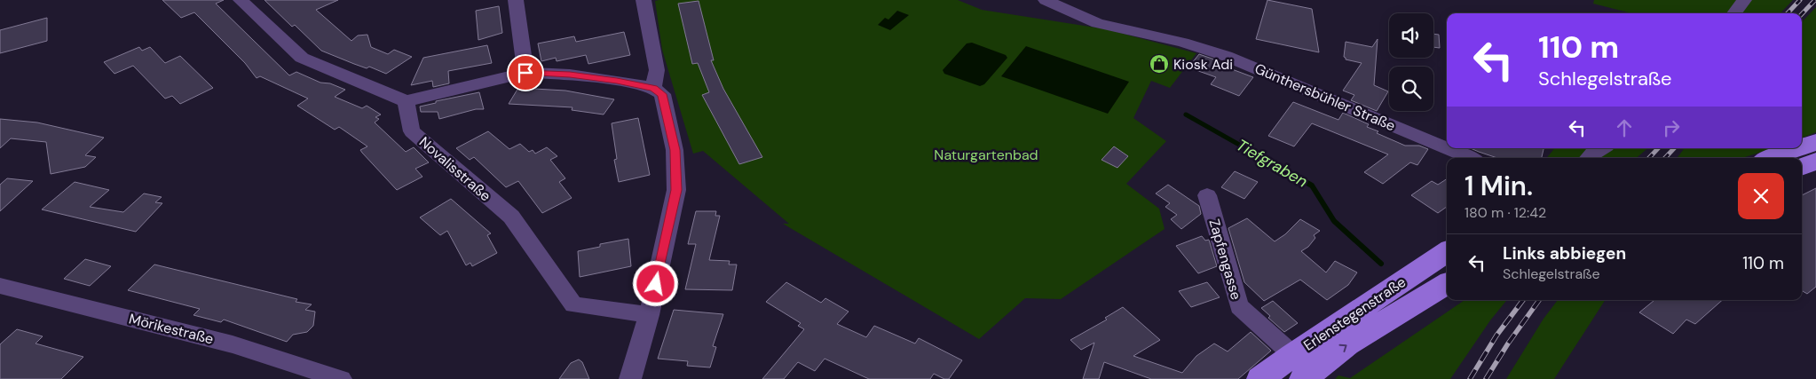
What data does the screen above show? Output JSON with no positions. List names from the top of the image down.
{
  "streets": {
    "main road": ["Erlenstegenstraße"],
    "street": [
      "Günthersbühler Straße",
      "Novalisstraße",
      "Zapfengasse",
      "Mörikestraße"
    ]
  },
  "crossings": [
    ["Zapfengasse", "Erlenstegenstraße"]
  ],
  "water": ["Tiefgraben"],
  "parks": ["Naturgartenbad"],
  "places": {
    "shop": ["Kiosk Adi"]
  },
  "page": {
    "turn": ["110 m", "Schlegelstraße"],
    "heading": ["1 Min.", "180 m · 12:42"],
    "list": [
      {
        "name": "Links abbiegen",
        "note": "Schlegelstraße",
        "value": "110 m"
      }
    ]
  }
}
